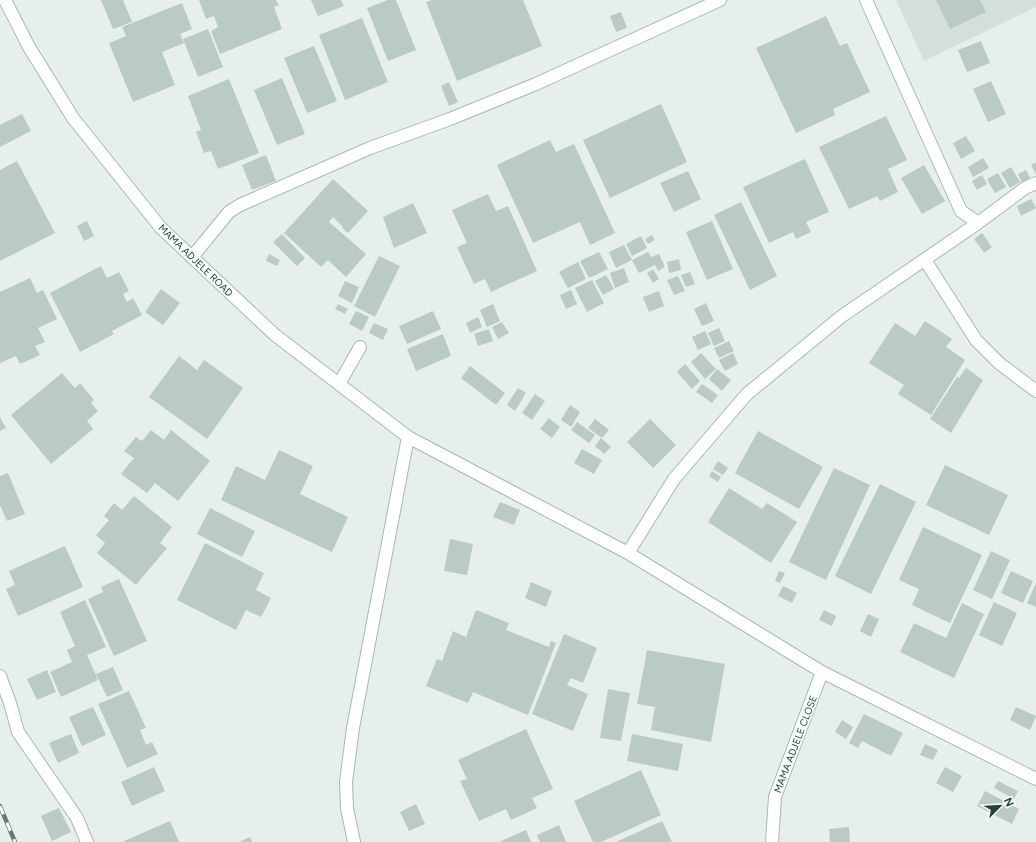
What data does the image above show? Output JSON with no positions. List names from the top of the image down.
{
  "streets": {
    "street": ["MAMA ADJELE ROAD", "MAMA ADJELE CLOSE"]
  },
  "crossings": [
    ["MAMA ADJELE ROAD", "MAMA ADJELE CLOSE"]
  ],
  "north": "top right"
}
